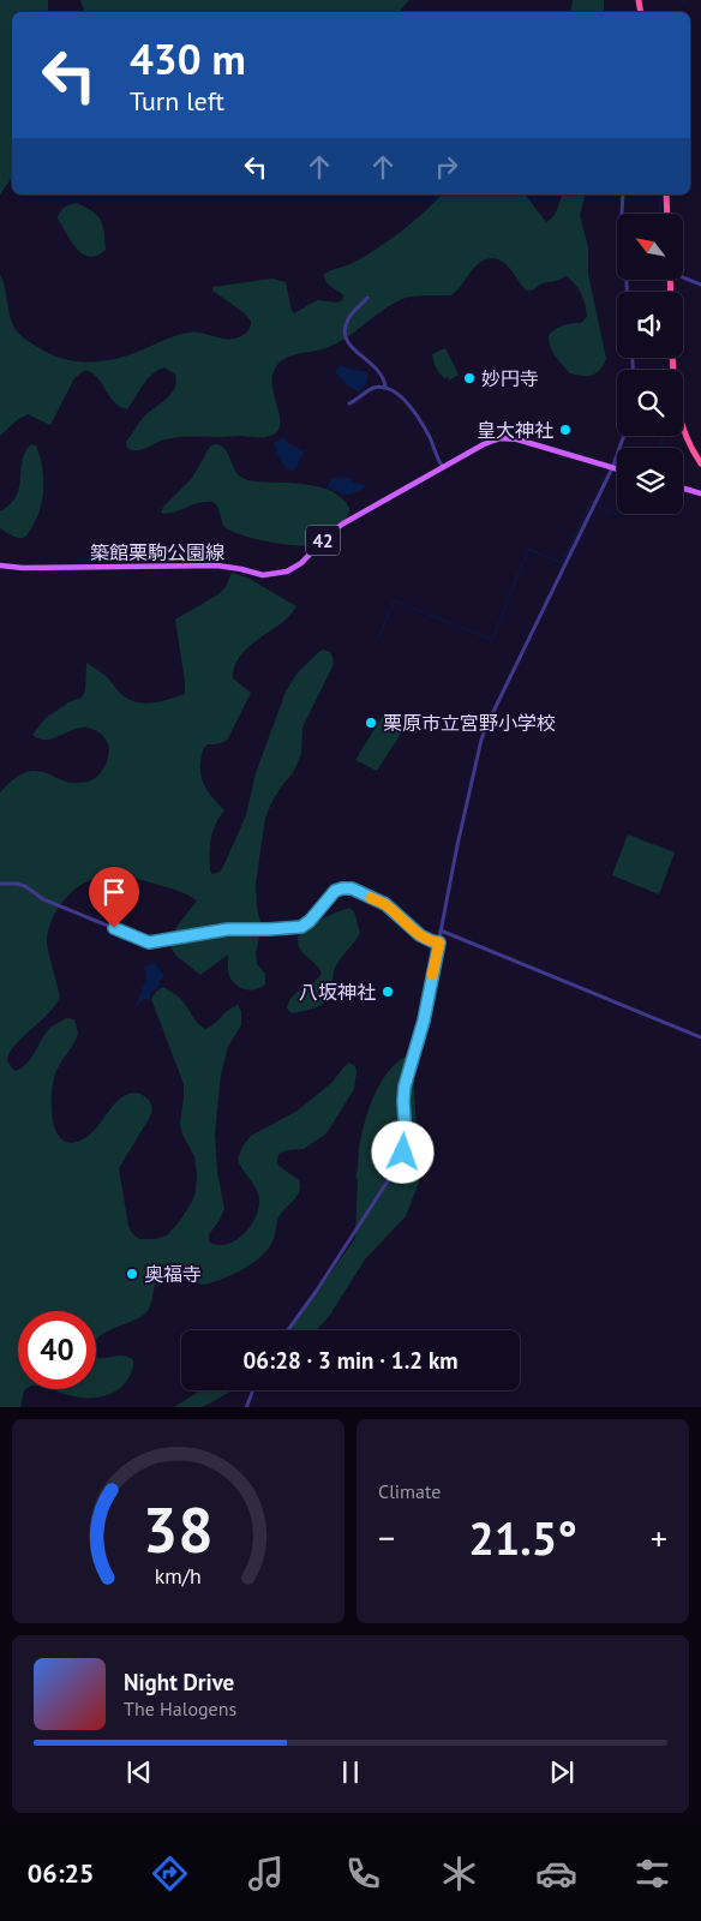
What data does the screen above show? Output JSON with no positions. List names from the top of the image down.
{
  "streets": {
    "main road": ["42", "築館栗駒公園線"]
  },
  "places": [
    "妙円寺",
    "皇大神社",
    "栗原市立宮野小学校",
    "八坂神社",
    "奥福寺"
  ],
  "north": "top left",
  "page": {
    "turn": ["430 m", "Turn left"],
    "limit": "40",
    "trip": "06:28 · 3 min · 1.2 km",
    "tile": "Climate",
    "heat": ["−", "21.5°", "+"],
    "song": ["Night Drive", "The Halogens"],
    "tabs": "06:25",
    "gauge": ["38", "km/h"]
  }
}
